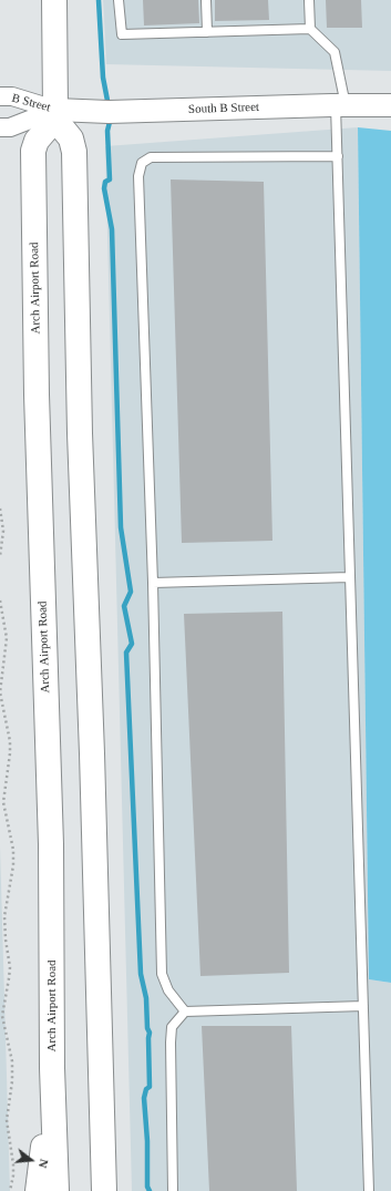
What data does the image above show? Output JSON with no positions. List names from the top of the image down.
{
  "streets": {
    "main road": ["Arch Airport Road"],
    "street": ["B Street", "South B Street"]
  },
  "crossings": [
    ["B Street", "South B Street"],
    ["B Street", "Arch Airport Road"],
    ["South B Street", "Arch Airport Road"]
  ],
  "north": "right"
}
